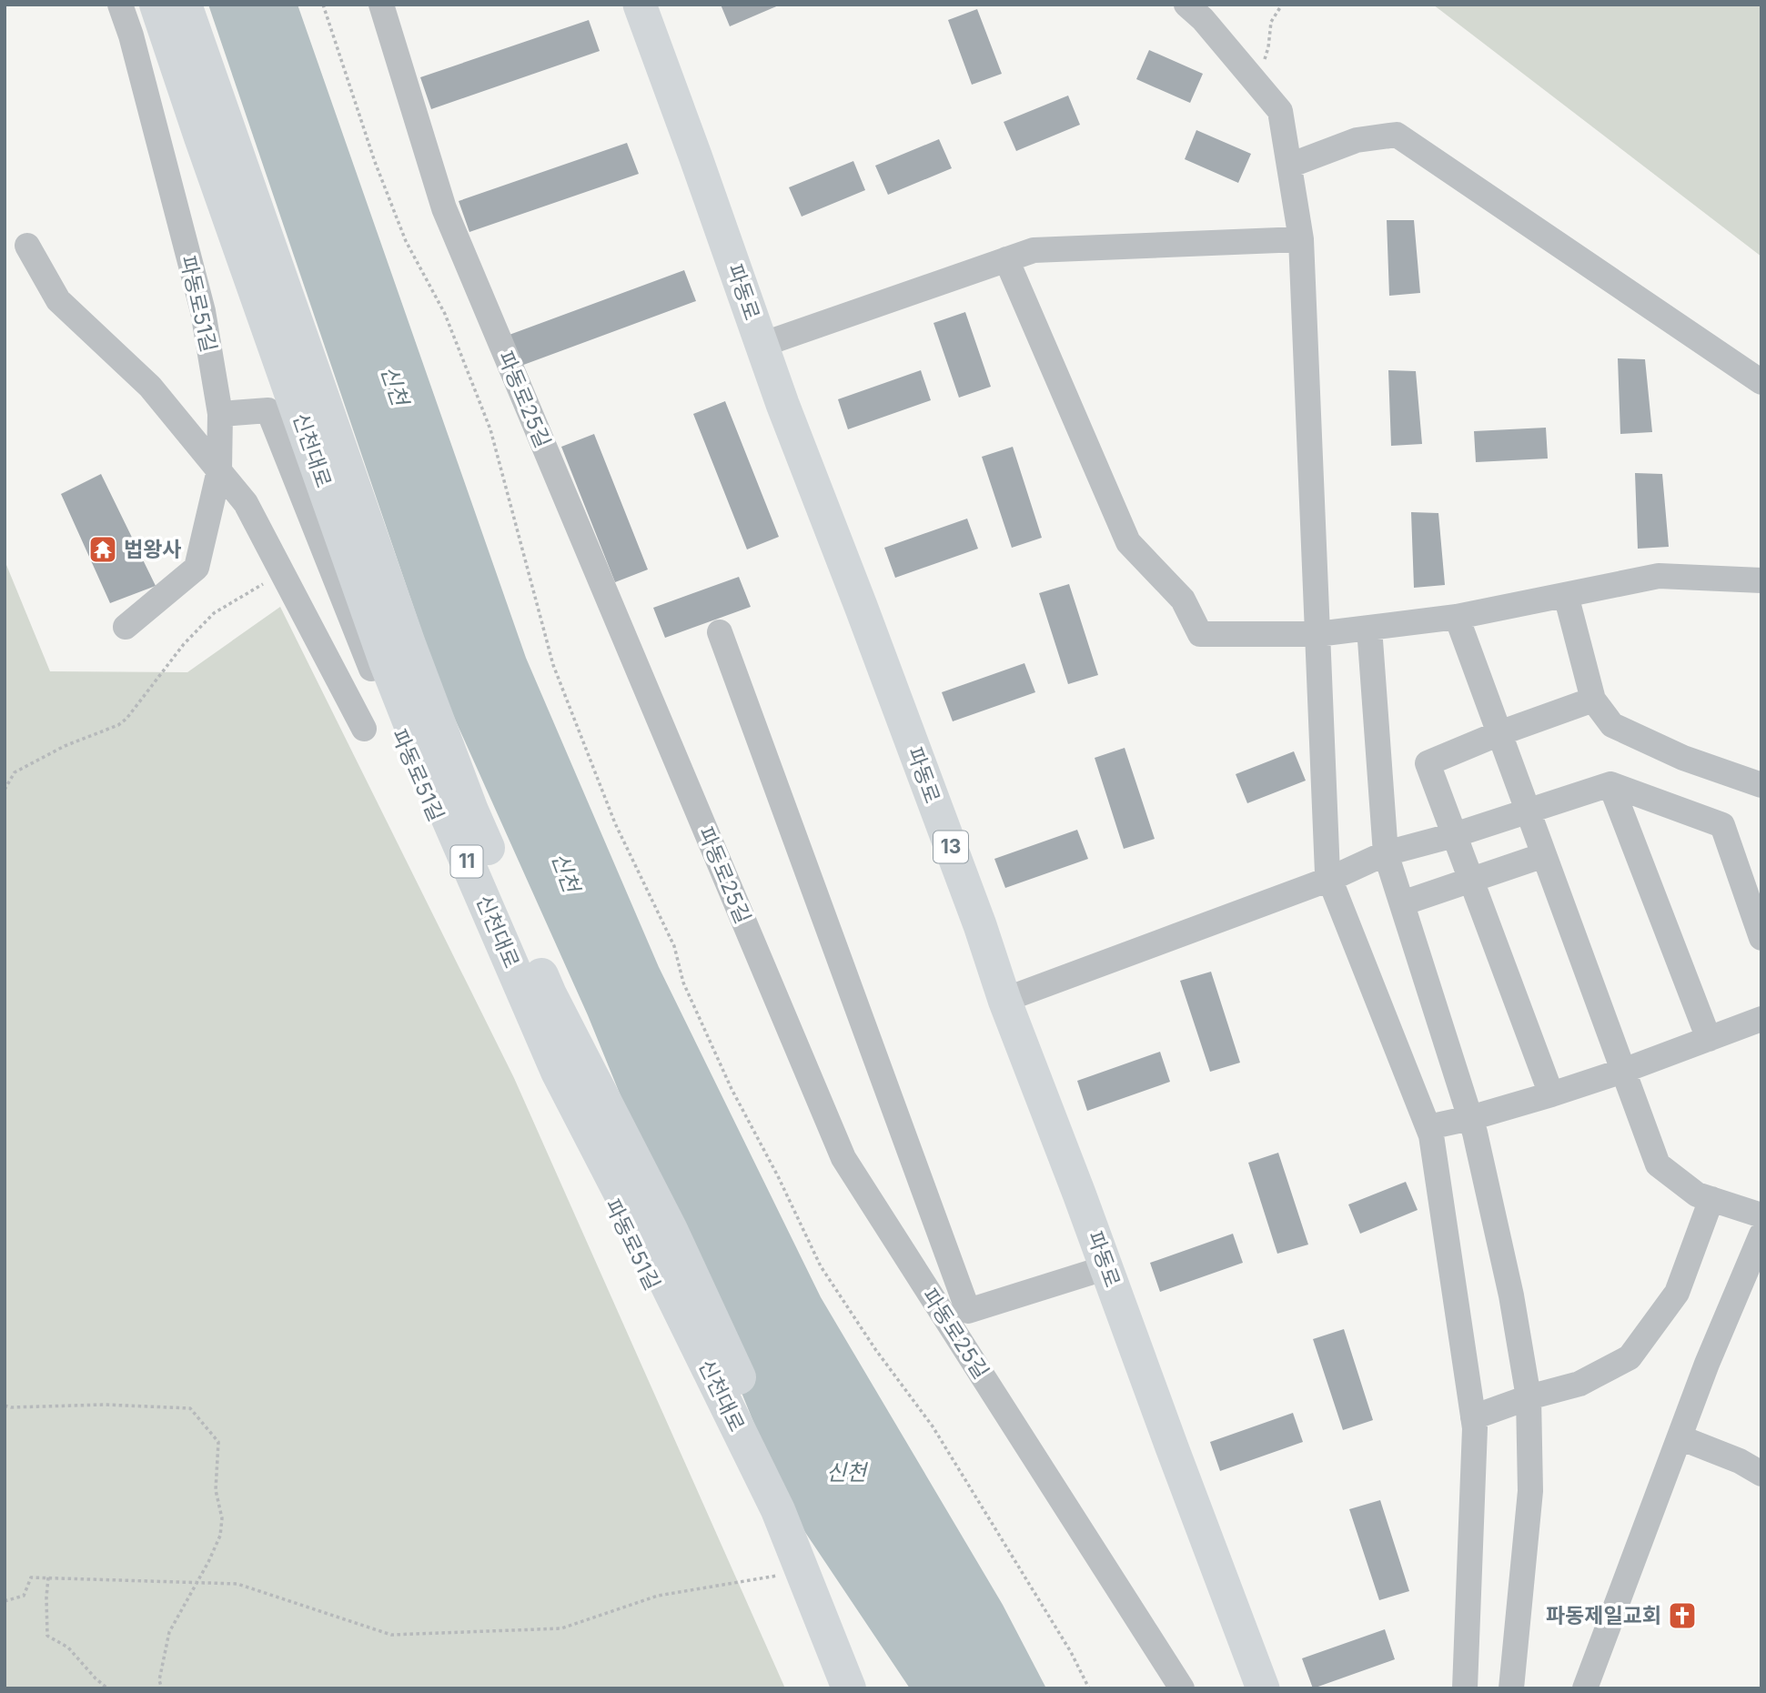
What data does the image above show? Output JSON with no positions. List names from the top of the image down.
{
  "streets": {
    "highway": ["신천대로", "11"],
    "main road": ["파동로", "13"],
    "street": ["파동로51길", "파동로25길"]
  },
  "water": ["신천"],
  "places": {
    "temple": ["법왕사"],
    "church": ["파동제일교회"]
  }
}
